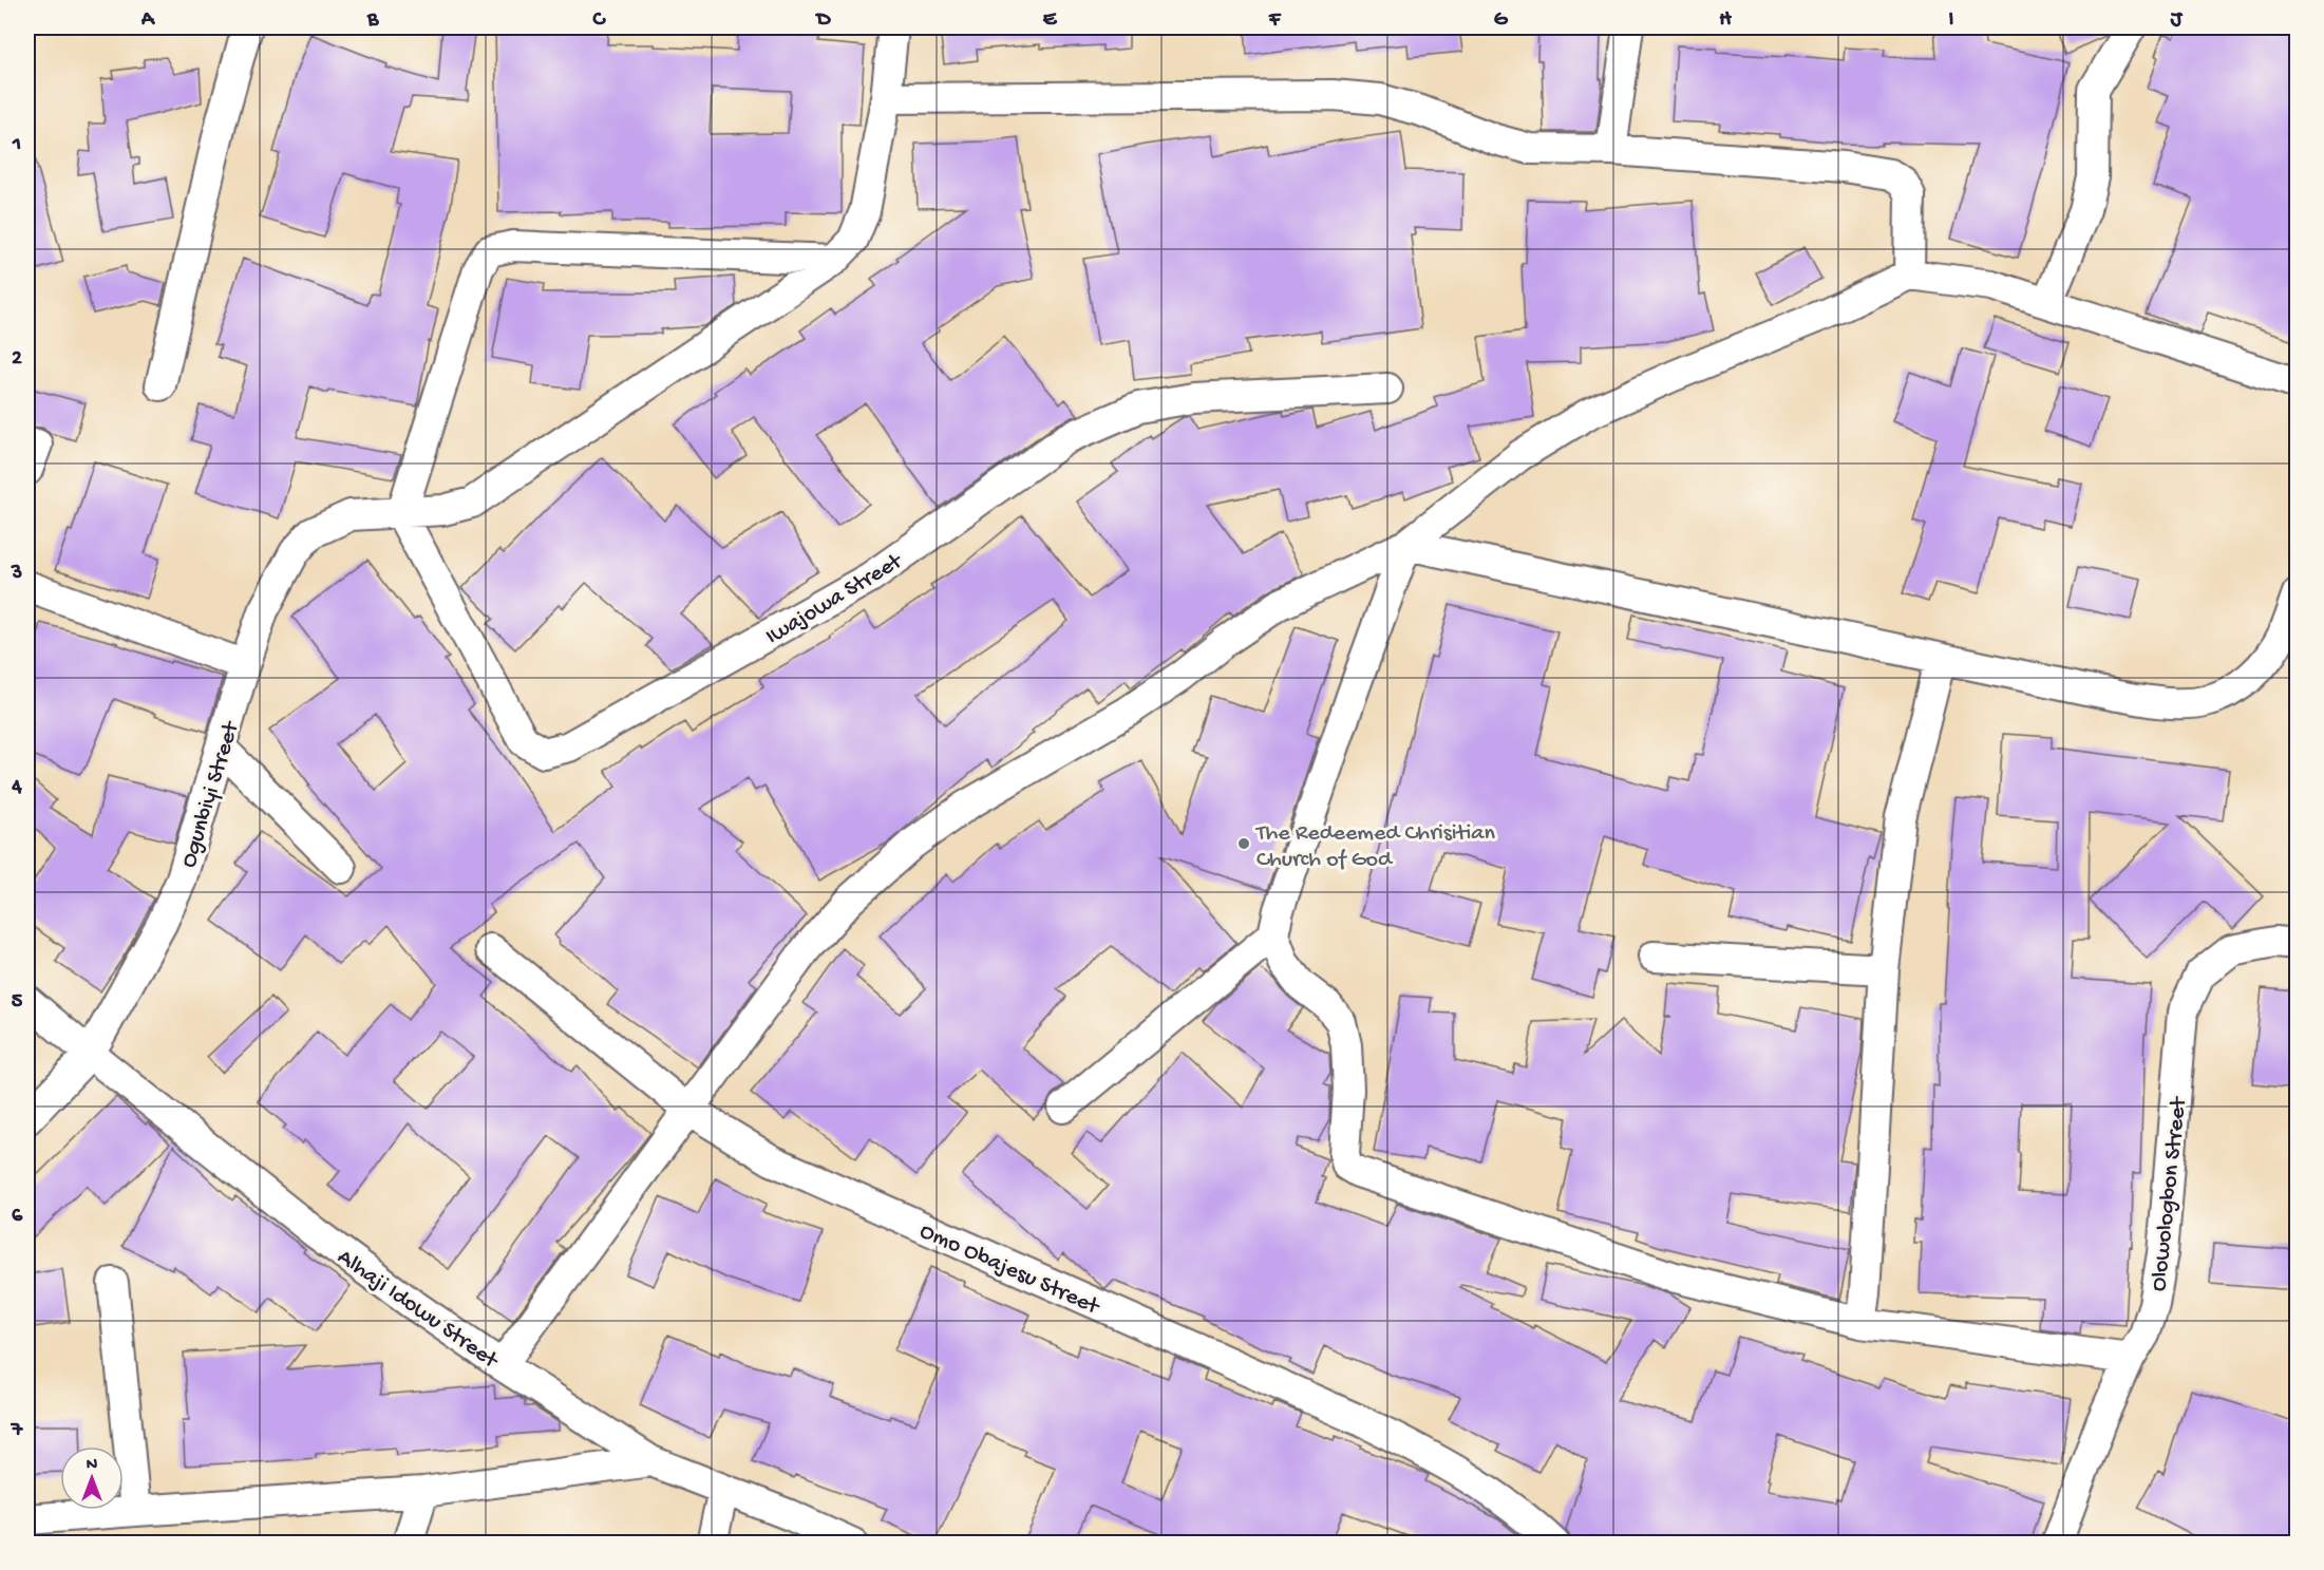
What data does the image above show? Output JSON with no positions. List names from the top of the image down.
{
  "streets": {
    "street": [
      "Iwajowa Street",
      "Ogunbiyi Street",
      "Olowologbon Street",
      "Omo Obajesu Street",
      "Alhaji Idowu Street"
    ]
  },
  "crossings": [
    ["Iwajowa Street", "Ogunbiyi Street"],
    ["Ogunbiyi Street", "Alhaji Idowu Street"]
  ],
  "places": ["The Redeemed Chrisitian Church of God"],
  "north": "top",
  "grid": {
    "columns": [
      "A",
      "B",
      "C",
      "D",
      "E",
      "F",
      "G",
      "H",
      "I",
      "J"
    ],
    "rows": [
      "1",
      "2",
      "3",
      "4",
      "5",
      "6",
      "7"
    ]
  }
}
